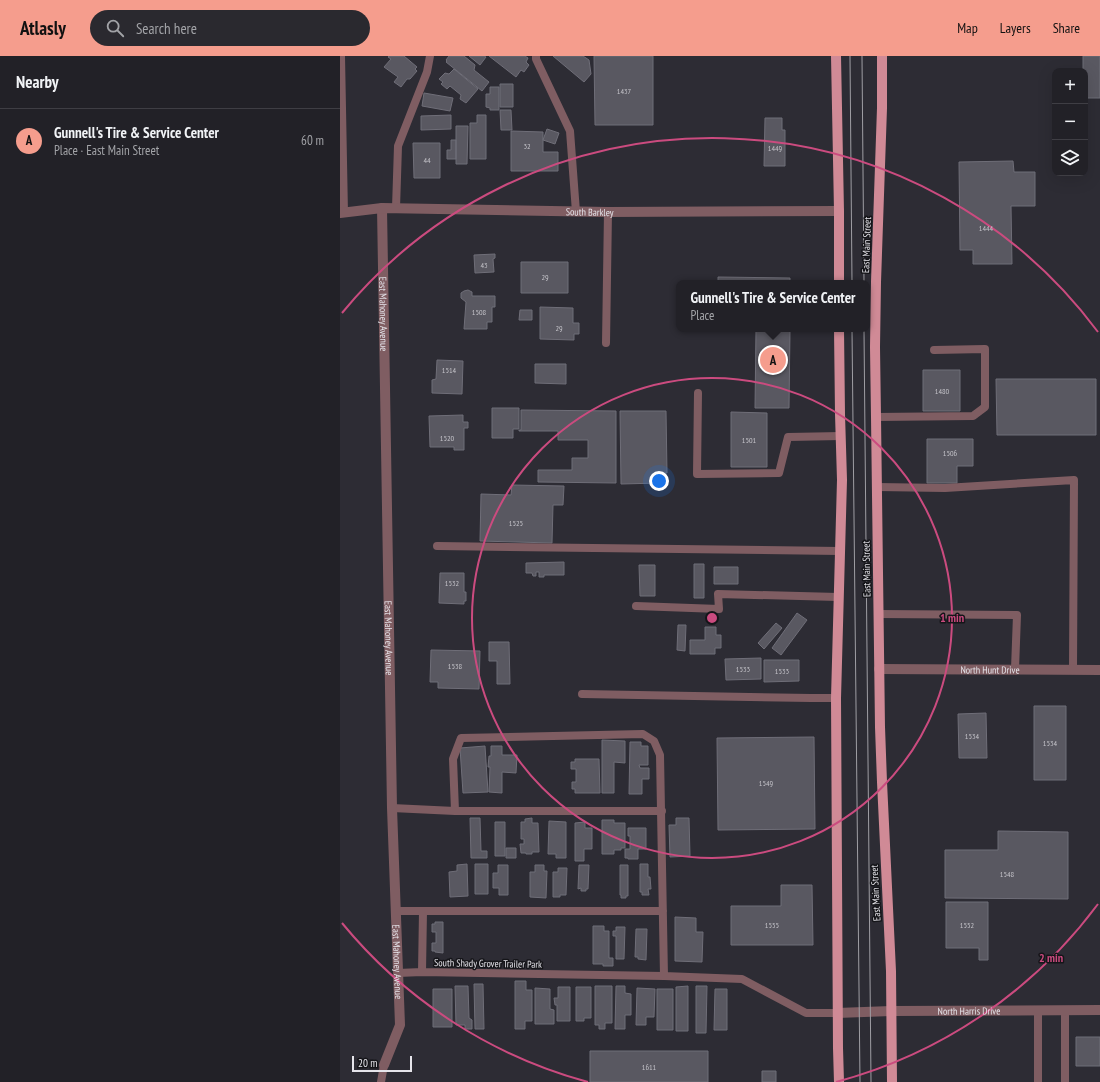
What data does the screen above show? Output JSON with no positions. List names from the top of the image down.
{
  "streets": {
    "main road": ["East Main Street"],
    "street": [
      "South Barkley",
      "East Mahoney Avenue",
      "North Hunt Drive",
      "North Harris Drive"
    ],
    "lane": ["South Shady Grover Trailer Park"]
  },
  "crossings": [
    ["South Barkley", "East Mahoney Avenue"],
    ["East Main Street", "North Hunt Drive"],
    ["East Main Street", "North Harris Drive"],
    ["South Shady Grover Trailer Park", "North Harris Drive"]
  ],
  "house_numbers": [
    "1437",
    "32",
    "1449",
    "44",
    "1444",
    "43",
    "29",
    "1508",
    "29",
    "1514",
    "1480",
    "1520",
    "1501",
    "1506",
    "1525",
    "1532",
    "1538",
    "1533",
    "1533",
    "1534",
    "1534",
    "1549",
    "1548",
    "1555",
    "1552",
    "1611"
  ],
  "scale_bar": "20 m",
  "page": {
    "header": "Atlasly",
    "search": "Search here",
    "nav": ["Map", "Layers", "Share"],
    "heading": "Nearby",
    "map_buttons": ["+", "−"],
    "list": [
      {
        "mark": "A",
        "name": "Gunnell's Tire & Service Center",
        "note": "Place · East Main Street",
        "value": "60 m"
      }
    ],
    "popup": ["Gunnell's Tire & Service Center", "Place"],
    "pins": "A",
    "scale": "20 m"
  },
  "rings": ["1 min", "2 min"]
}
